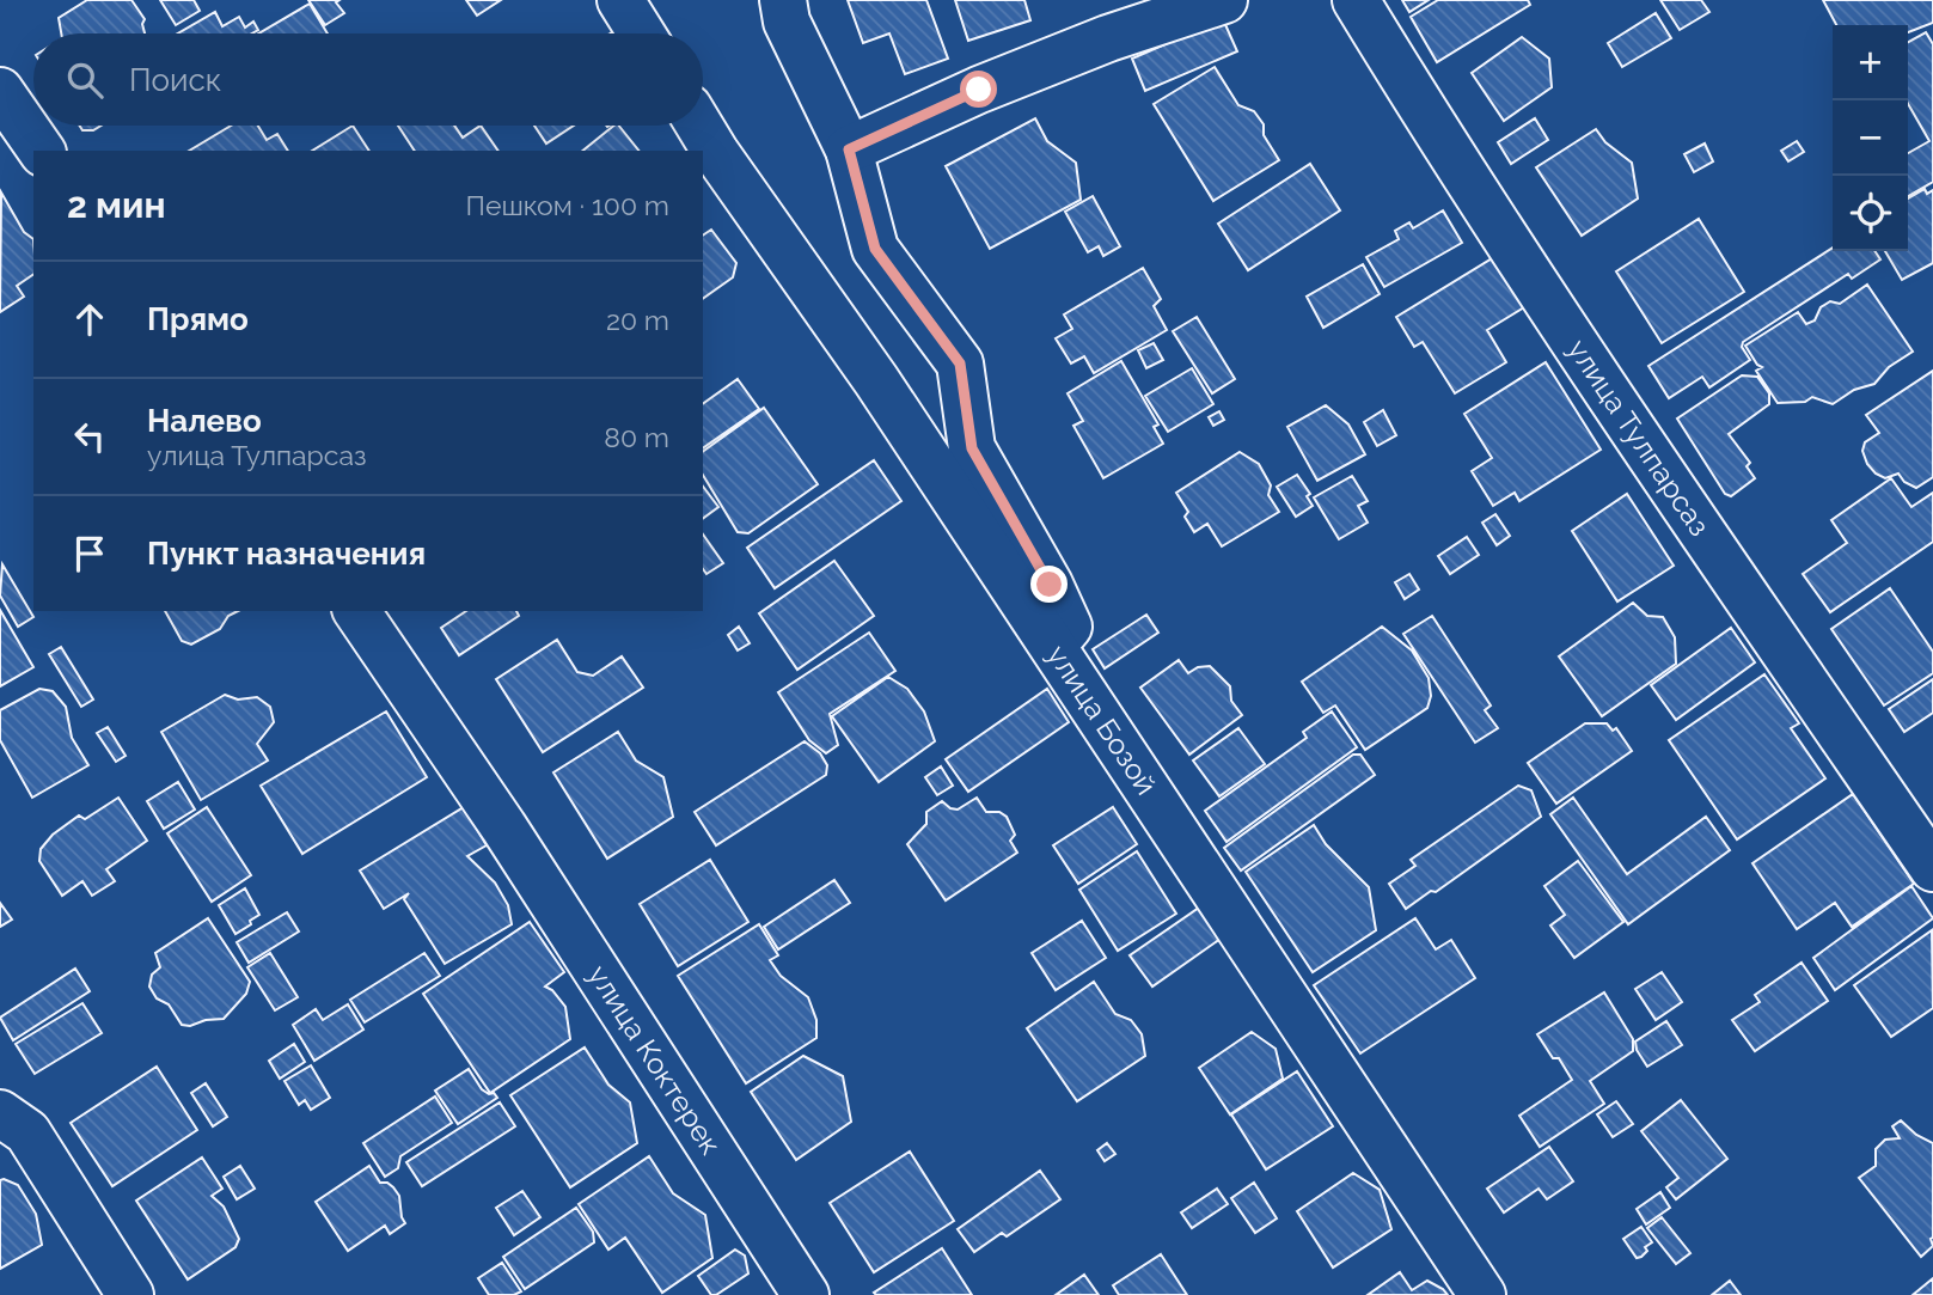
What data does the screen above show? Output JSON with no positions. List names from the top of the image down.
{
  "streets": {
    "street": ["улица Тулпарсаз", "улица Бозой", "улица Коктерек"]
  },
  "page": {
    "map_buttons": ["+", "−"],
    "search": "Поиск",
    "heading": ["2 мин", "Пешком · 100 m"],
    "list": [
      ["Прямо", "20 m"],
      ["Налево", "улица Тулпарсаз", "80 m"],
      "Пункт назначения"
    ]
  }
}
